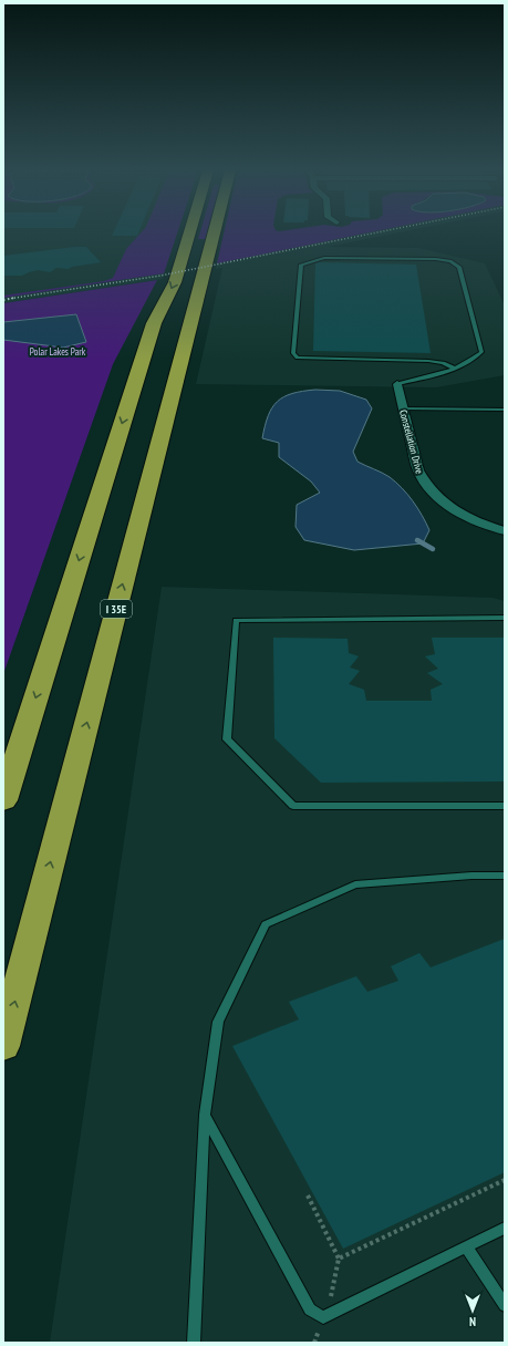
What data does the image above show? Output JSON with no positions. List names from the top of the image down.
{
  "streets": {
    "highway": ["I 35E"],
    "street": ["Constellation Drive"]
  },
  "parks": ["Polar Lakes Park"],
  "north": "bottom"
}
